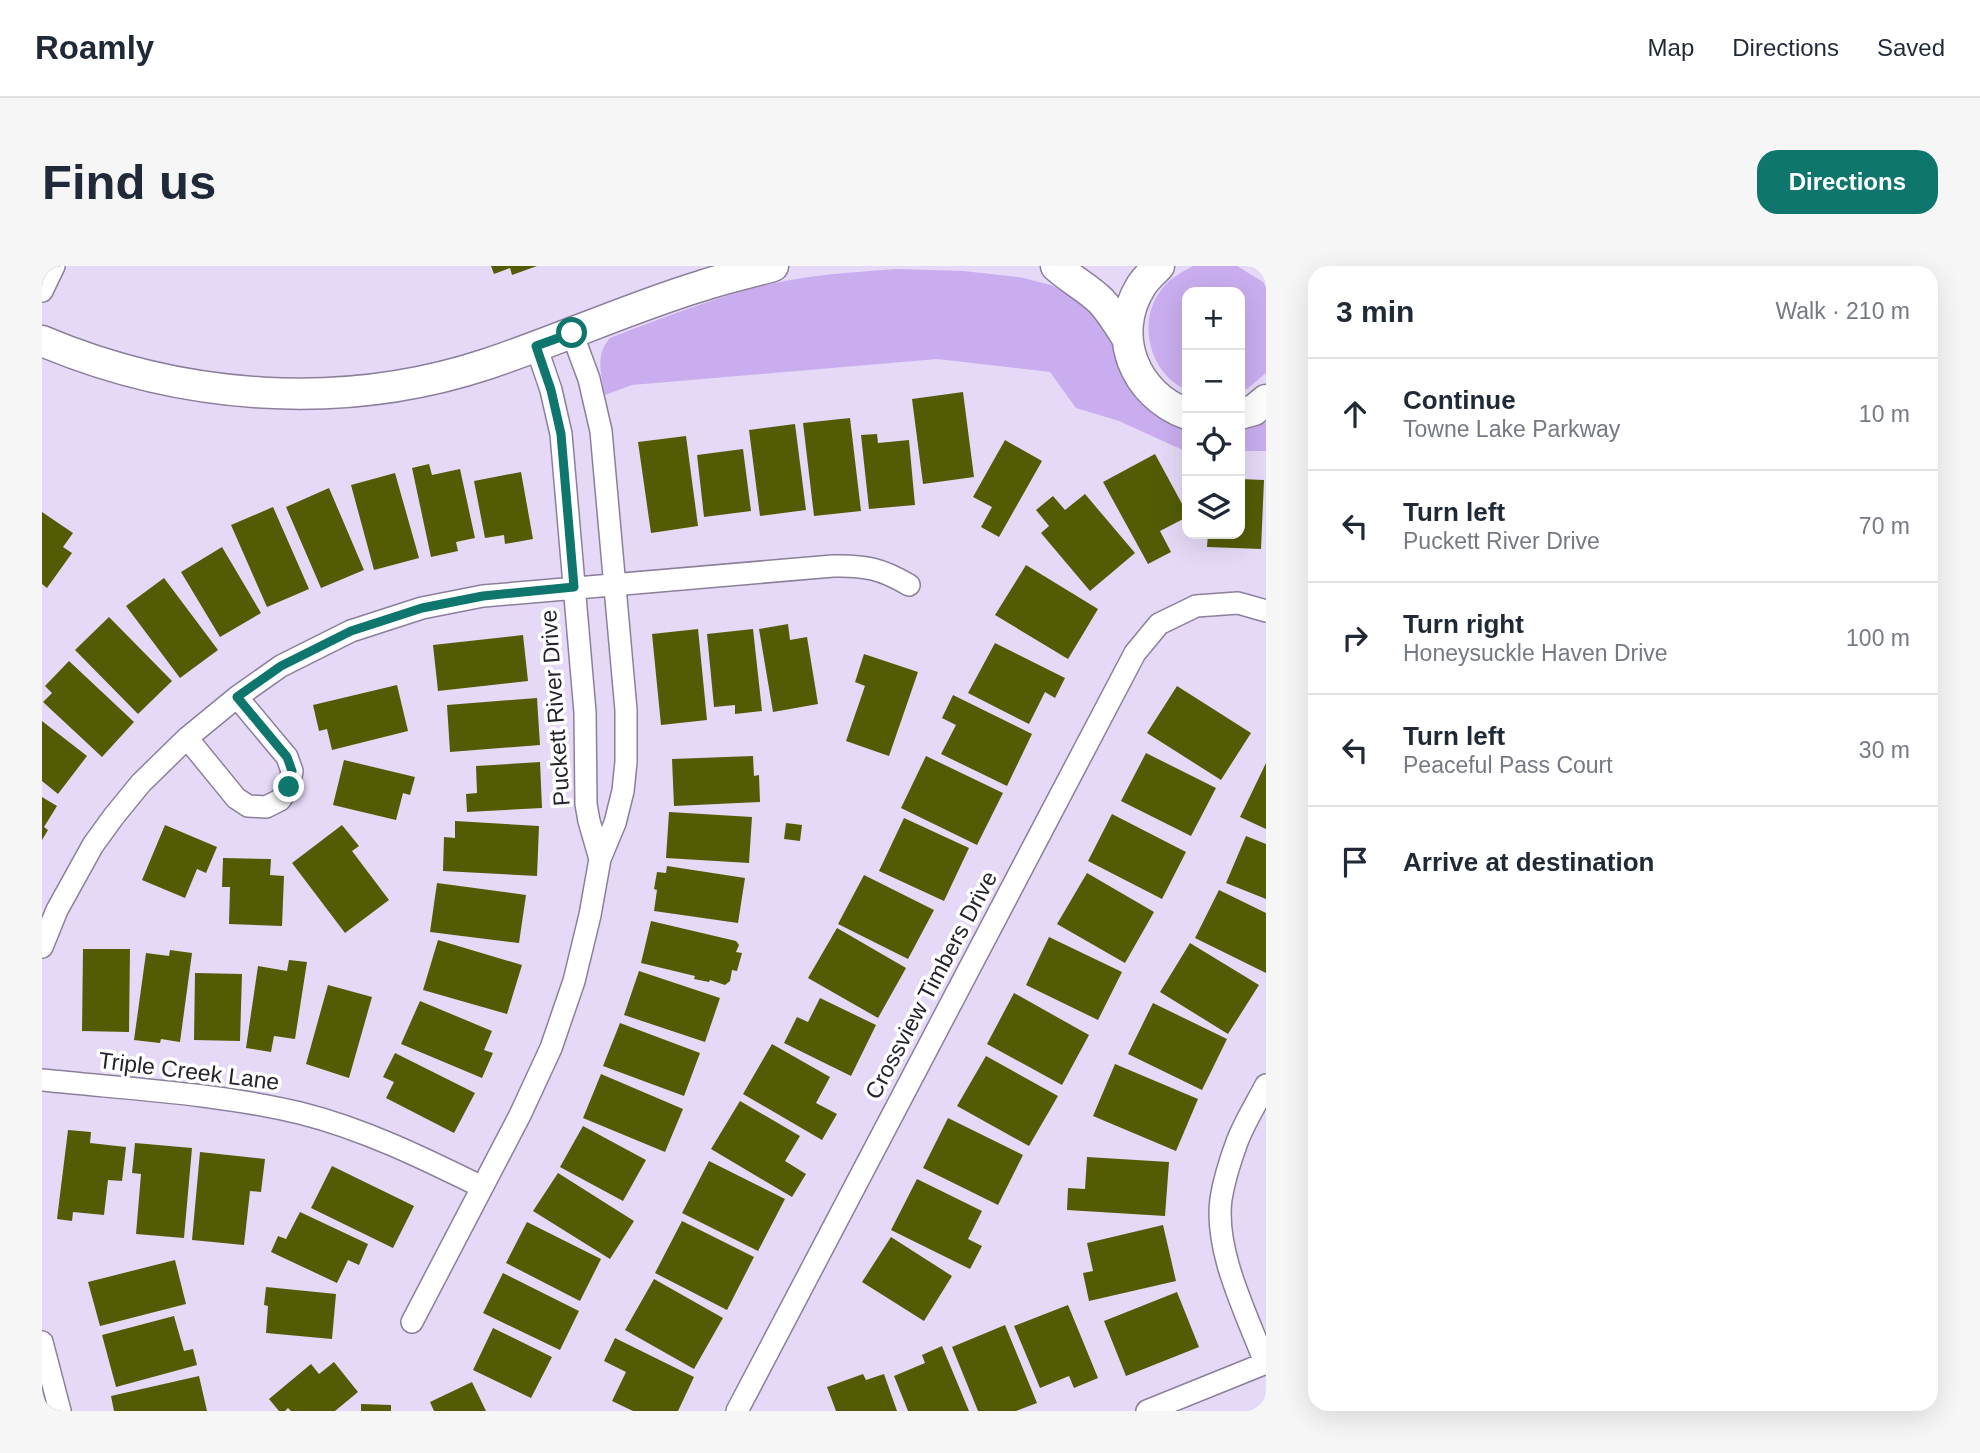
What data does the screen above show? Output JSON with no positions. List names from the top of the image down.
{
  "streets": {
    "street": ["Puckett River Drive", "Crossview Timbers Drive", "Triple Creek Lane"]
  },
  "crossings": [
    ["Puckett River Drive", "Triple Creek Lane"]
  ],
  "page": {
    "header": "Roamly",
    "nav": ["Map", "Directions", "Saved"],
    "buttons": "Directions",
    "title": "Find us",
    "heading": ["3 min", "Walk · 210 m"],
    "map_buttons": ["+", "−"],
    "list": [
      ["Continue", "Towne Lake Parkway", "10 m"],
      ["Turn left", "Puckett River Drive", "70 m"],
      ["Turn right", "Honeysuckle Haven Drive", "100 m"],
      ["Turn left", "Peaceful Pass Court", "30 m"],
      "Arrive at destination"
    ]
  }
}
